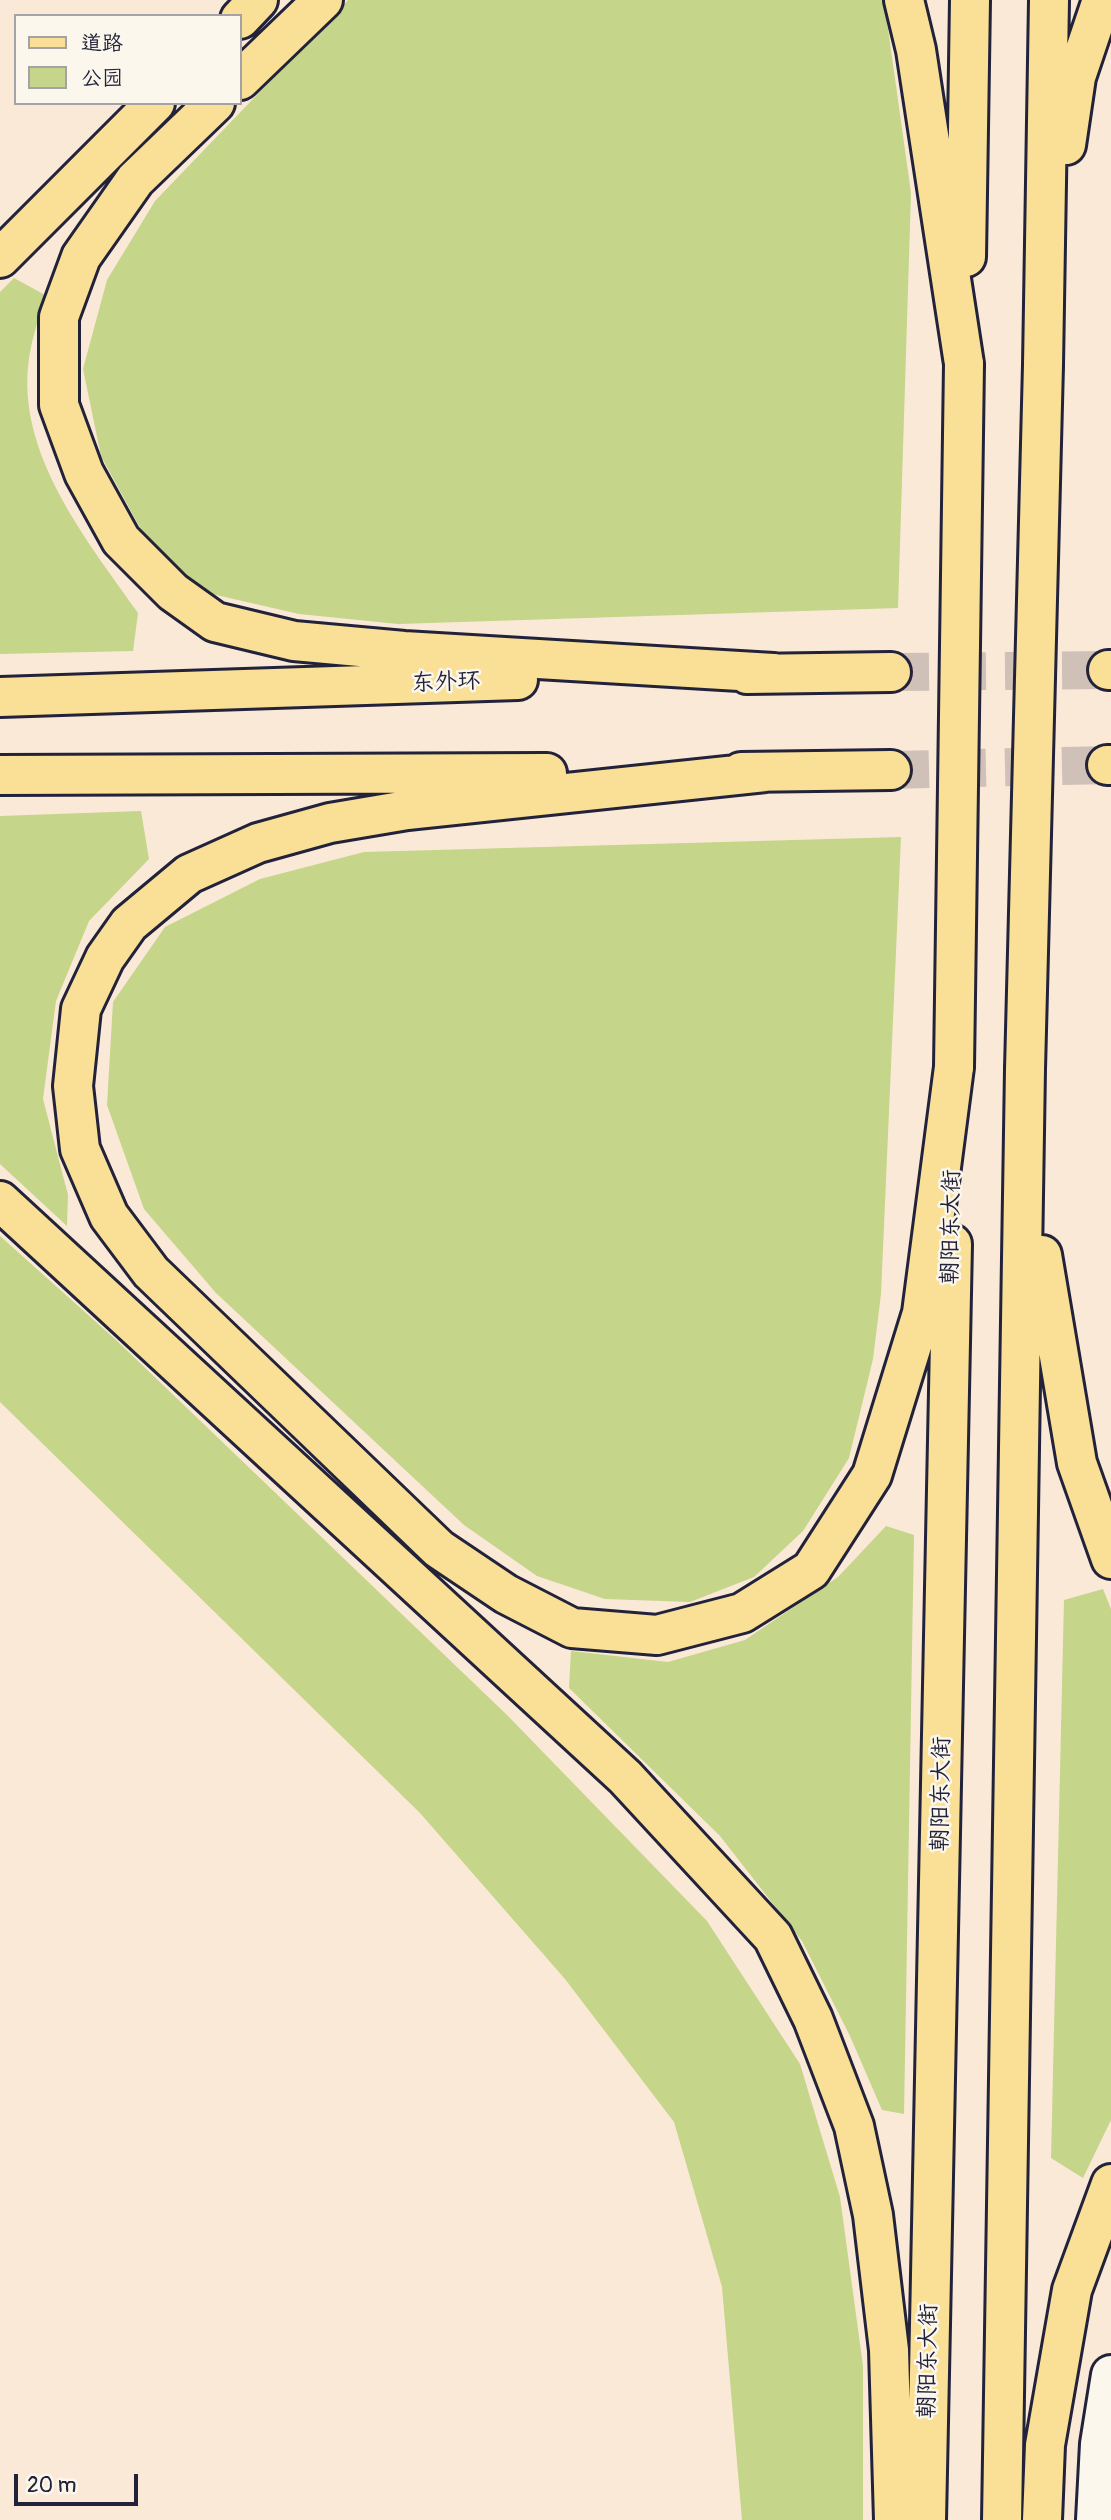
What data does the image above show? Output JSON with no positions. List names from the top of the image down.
{
  "streets": {
    "main road": ["东外环", "朝阳东大街"]
  },
  "legend": ["道路", "公园"],
  "scale_bar": "20 m"
}
